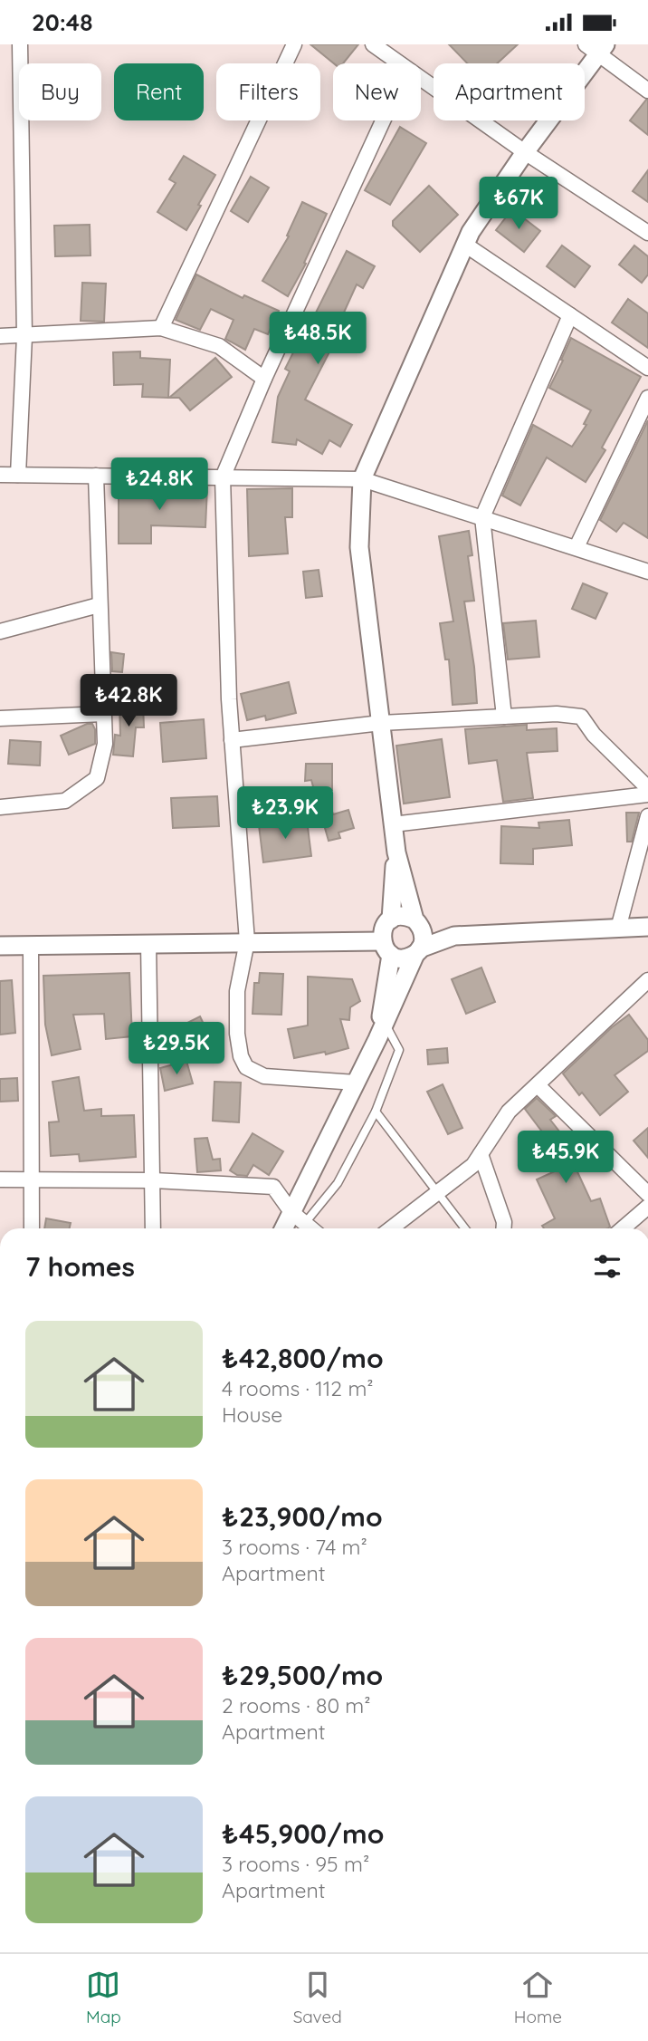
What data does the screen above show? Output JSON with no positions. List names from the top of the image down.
{
  "page": {
    "status": "20:48",
    "chip": [
      "Buy",
      "Rent",
      "Filters",
      "New",
      "Apartment"
    ],
    "price": [
      "₺67K",
      "₺48.5K",
      "₺24.8K",
      "₺42.8K",
      "₺23.9K",
      "₺29.5K",
      "₺45.9K"
    ],
    "heading": "7 homes",
    "list": [
      {
        "name": "₺42,800/mo",
        "note": "4 rooms · 112 m² · House"
      },
      {
        "name": "₺23,900/mo",
        "note": "3 rooms · 74 m² · Apartment"
      },
      {
        "name": "₺29,500/mo",
        "note": "2 rooms · 80 m² · Apartment"
      },
      {
        "name": "₺45,900/mo",
        "note": "3 rooms · 95 m² · Apartment"
      }
    ],
    "tabs": ["Map", "Saved", "Home"]
  }
}
